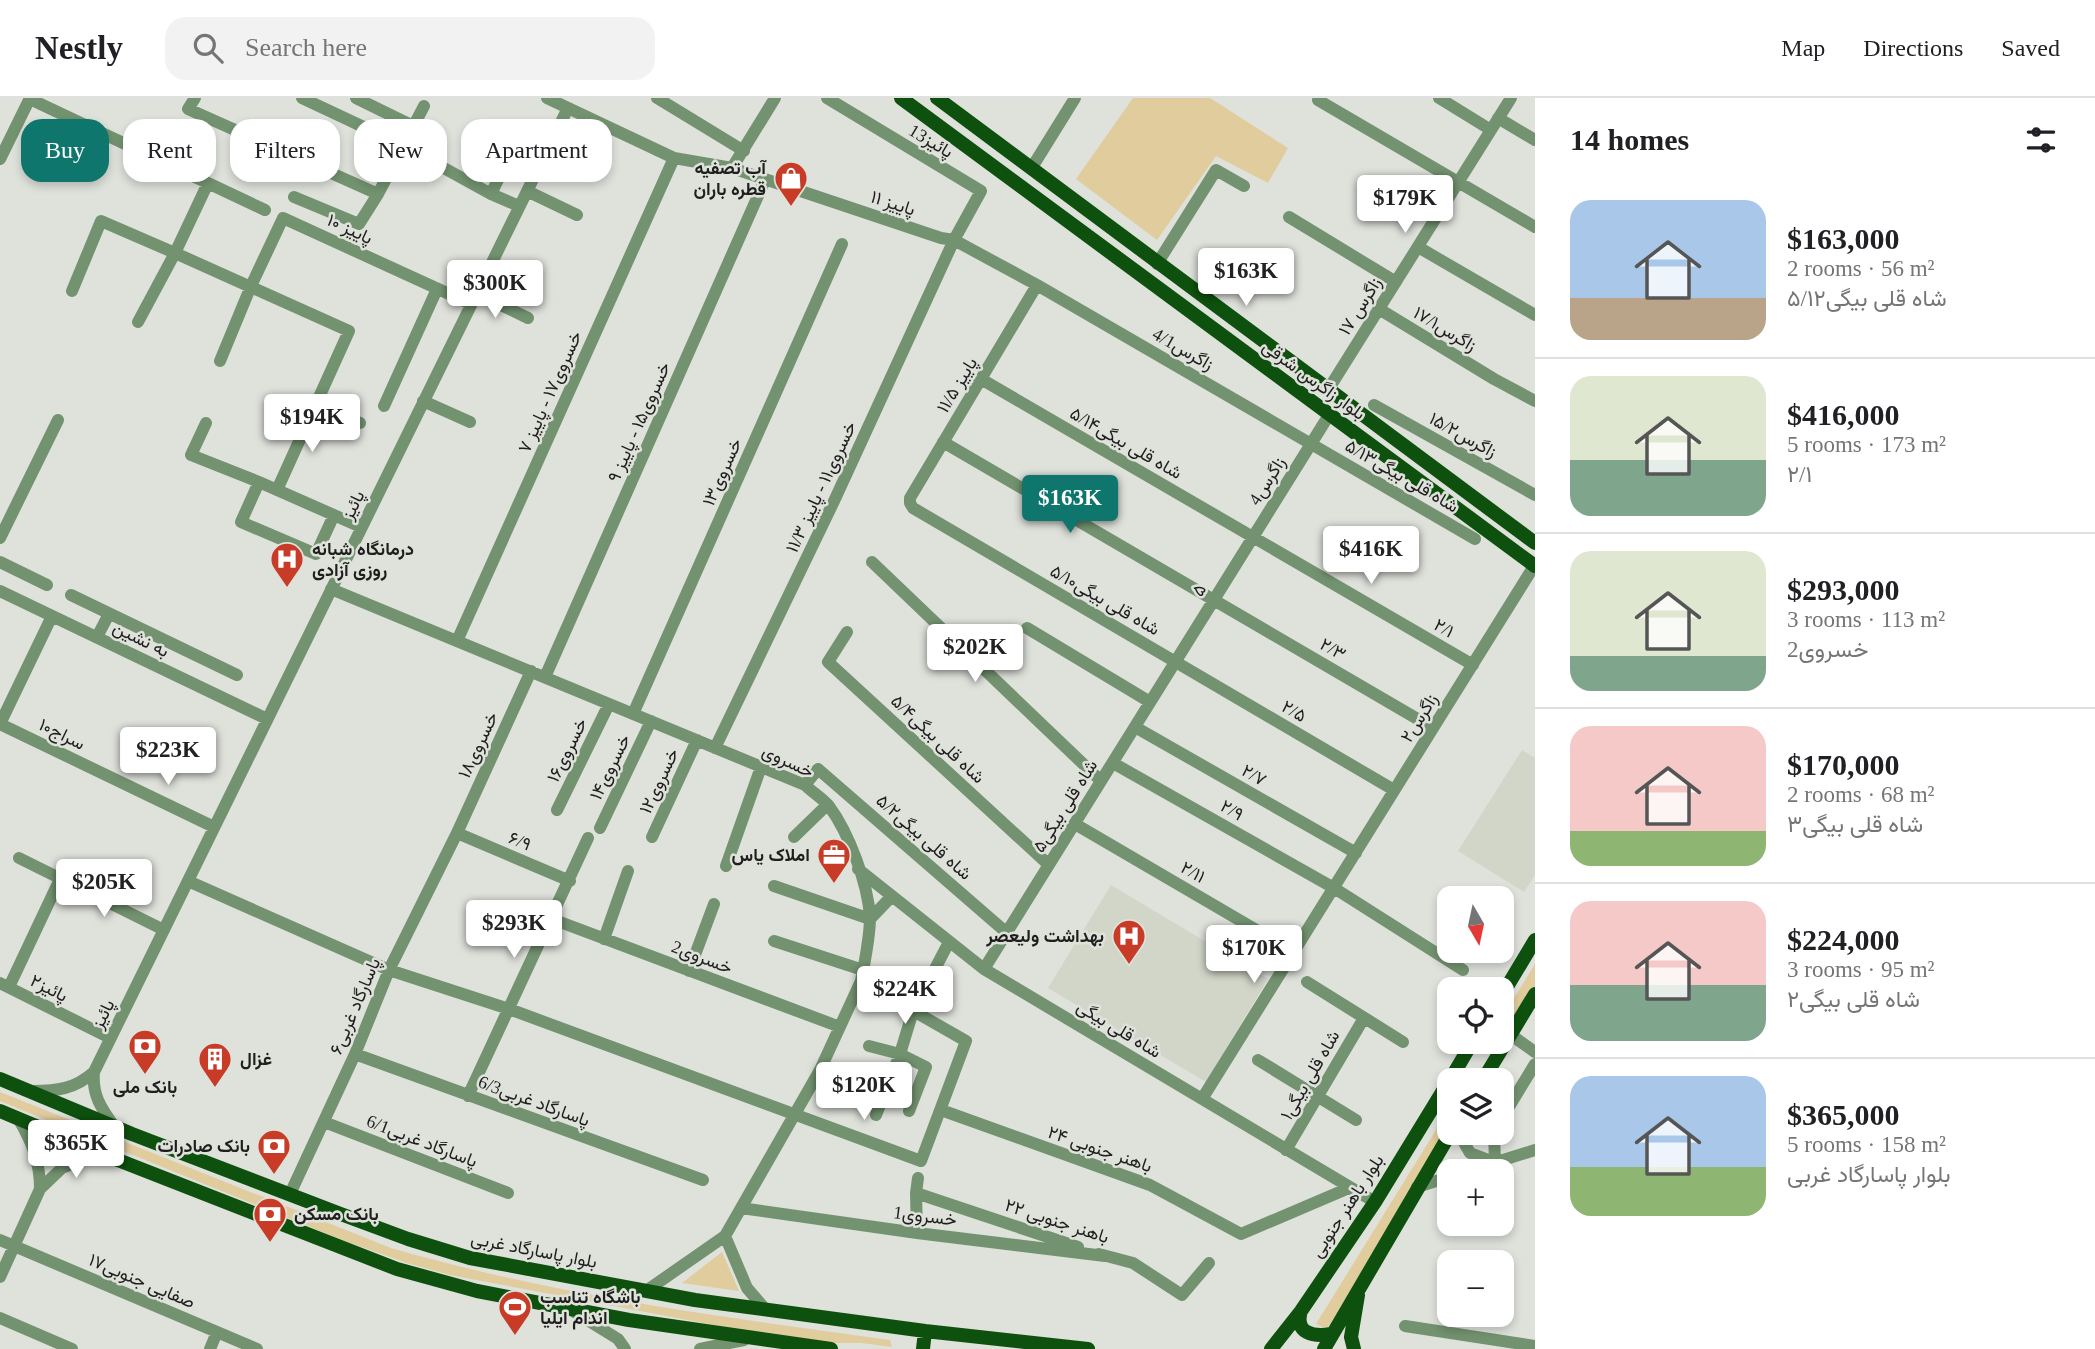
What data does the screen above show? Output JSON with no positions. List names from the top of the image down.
{
  "streets": {
    "main road": ["بلوار زاگرس شرقی", "بلوار باهنر جنوبی", "بلوار پاسارگاد غربی"],
    "street": [
      "پائیز13",
      "پاییز ۱۱",
      "پاییز ۱۰",
      "زاگرس ۱۷",
      "زاگرس۱۷/۱",
      "4/1زاگرس",
      "پاییز ۱۱/۵",
      "خسروى۱۷ - پاییز ۷",
      "خسروى۱۵ - پاییز ۹",
      "زاگرس۱۵/۲",
      "شاه قلی بیگی۵/۱۴",
      "خسروى۱۳",
      "شاه قلی بیگی۵/۱۳",
      "زاگرس4",
      "خسروى۱۱ - پاییز ۱۱/۳",
      "پائیز",
      "۵",
      "شاه قلی بیگی۵/۱۰",
      "۲/۱",
      "به نشین",
      "۲/۳",
      "۲/۵",
      "زاگرس۲",
      "سراج۱۰",
      "شاه قلی بیگی۵/۴",
      "خسروى۱۸",
      "خسروى۱۶",
      "خسروى",
      "خسروى۱۴",
      "۲/۷",
      "خسروى۱۲",
      "شاه قلی بیگی۵",
      "۲/۹",
      "شاه قلی بیگی۵/۲",
      "۶/۹",
      "۲/۱۱",
      "خسروى2",
      "پائیز۲",
      "پاسارگاد غربی۶",
      "شاه قلی بیگی",
      "شاه قلی بیگی۱",
      "پاسارگاد غربی6/3",
      "پاسارگاد غربی6/1",
      "۲۴ باهنر جنوبی",
      "خسروى1",
      "۲۲ باهنر جنوبی",
      "صفایی جنوبی۱۷"
    ]
  },
  "crossings": [
    ["پائیز13", "خسروى۱۱ - پاییز ۱۱/۳"],
    ["پاییز ۱۱", "4/1زاگرس"],
    ["پاییز ۱۱", "پاییز ۱۱/۵"],
    ["پاییز ۱۱", "خسروى۱۵ - پاییز ۹"],
    ["پاییز ۱۱", "خسروى۱۱ - پاییز ۱۱/۳"],
    ["پاییز ۱۰", "پائیز"],
    ["زاگرس ۱۷", "زاگرس۱۷/۱"],
    ["زاگرس ۱۷", "بلوار زاگرس شرقی"],
    ["4/1زاگرس", "پاییز ۱۱/۵"],
    ["4/1زاگرس", "شاه قلی بیگی۵/۱۳"],
    ["4/1زاگرس", "زاگرس4"],
    ["بلوار زاگرس شرقی", "زاگرس4"],
    ["بلوار زاگرس شرقی", "زاگرس۲"],
    ["پاییز ۱۱/۵", "شاه قلی بیگی۵/۱۴"],
    ["پاییز ۱۱/۵", "شاه قلی بیگی۵/۱۰"],
    ["پاییز ۱۱/۵", "۲/۳"],
    ["خسروى۱۷ - پاییز ۷", "خسروى"],
    ["خسروى۱۵ - پاییز ۹", "خسروى"],
    ["شاه قلی بیگی۵/۱۴", "زاگرس4"],
    ["شاه قلی بیگی۵/۱۴", "۵"],
    ["شاه قلی بیگی۵/۱۴", "۲/۱"],
    ["خسروى۱۳", "خسروى"],
    ["شاه قلی بیگی۵/۱۳", "زاگرس4"],
    ["زاگرس4", "۵"],
    ["زاگرس4", "۲/۱"],
    ["خسروى۱۱ - پاییز ۱۱/۳", "خسروى"],
    ["پائیز", "به نشین"],
    ["پائیز", "سراج۱۰"],
    ["پائیز", "خسروى"],
    ["پائیز", "پائیز۲"],
    ["۵", "شاه قلی بیگی۵/۱۰"],
    ["۵", "۲/۱"],
    ["۵", "۲/۳"],
    ["۵", "۲/۵"],
    ["۵", "شاه قلی بیگی۵"],
    ["شاه قلی بیگی۵/۱۰", "۲/۵"],
    ["شاه قلی بیگی۵/۱۰", "شاه قلی بیگی۵"],
    ["۲/۱", "زاگرس۲"],
    ["۲/۳", "زاگرس۲"],
    ["۲/۵", "زاگرس۲"],
    ["۲/۵", "شاه قلی بیگی۵"],
    ["زاگرس۲", "۲/۷"],
    ["زاگرس۲", "۲/۹"],
    ["زاگرس۲", "۲/۱۱"],
    ["زاگرس۲", "شاه قلی بیگی"],
    ["شاه قلی بیگی۵/۴", "شاه قلی بیگی۵"],
    ["خسروى۱۸", "خسروى"],
    ["خسروى۱۸", "۶/۹"],
    ["خسروى۱۸", "پاسارگاد غربی۶"],
    ["خسروى۱۶", "خسروى"],
    ["خسروى", "خسروى۱۴"],
    ["خسروى", "خسروى۱۲"],
    ["خسروى", "شاه قلی بیگی۵/۲"],
    ["خسروى", "خسروى2"],
    ["خسروى", "شاه قلی بیگی"],
    ["خسروى", "خسروى1"],
    ["۲/۷", "شاه قلی بیگی۵"],
    ["شاه قلی بیگی۵", "۲/۹"],
    ["شاه قلی بیگی۵", "شاه قلی بیگی۵/۲"],
    ["شاه قلی بیگی۵", "۲/۱۱"],
    ["شاه قلی بیگی۵", "شاه قلی بیگی"],
    ["۶/۹", "پاسارگاد غربی۶"],
    ["پاسارگاد غربی۶", "پاسارگاد غربی6/3"],
    ["پاسارگاد غربی۶", "پاسارگاد غربی6/1"],
    ["پاسارگاد غربی۶", "بلوار پاسارگاد غربی"],
    ["شاه قلی بیگی", "شاه قلی بیگی۱"],
    ["شاه قلی بیگی", "۲۴ باهنر جنوبی"],
    ["شاه قلی بیگی", "بلوار باهنر جنوبی"],
    ["خسروى1", "۲۲ باهنر جنوبی"]
  ],
  "places": {
    "shop": ["آب تصفیه قطره باران"],
    "hospital": ["درمانگاه شبانه روزی آزادی", "بهداشت ولیعصر"],
    "office": ["املاک یاس"],
    "bank": ["بانک ملی", "بانک صادرات", "بانک مسکن"],
    "building": ["غزال"],
    "sports": ["باشگاه تناسب اندام ایلیا"]
  },
  "north": "bottom",
  "page": {
    "header": "Nestly",
    "search": "Search here",
    "nav": ["Map", "Directions", "Saved"],
    "heading": "14 homes",
    "chip": [
      "Buy",
      "Rent",
      "Filters",
      "New",
      "Apartment"
    ],
    "price": [
      "$179K",
      "$163K",
      "$300K",
      "$194K",
      "$163K",
      "$416K",
      "$202K",
      "$223K",
      "$205K",
      "$293K",
      "$170K",
      "$224K",
      "$120K",
      "$365K"
    ],
    "list": [
      {
        "name": "$163,000",
        "note": "2 rooms · 56 m² · شاه قلی بیگی۵/۱۲"
      },
      {
        "name": "$416,000",
        "note": "5 rooms · 173 m² · ۲/۱"
      },
      {
        "name": "$293,000",
        "note": "3 rooms · 113 m² · خسروى2"
      },
      {
        "name": "$170,000",
        "note": "2 rooms · 68 m² · شاه قلی بیگی۳"
      },
      {
        "name": "$224,000",
        "note": "3 rooms · 95 m² · شاه قلی بیگی۲"
      },
      {
        "name": "$365,000",
        "note": "5 rooms · 158 m² · بلوار پاسارگاد غربی"
      }
    ],
    "map_buttons": ["+", "−"]
  }
}
